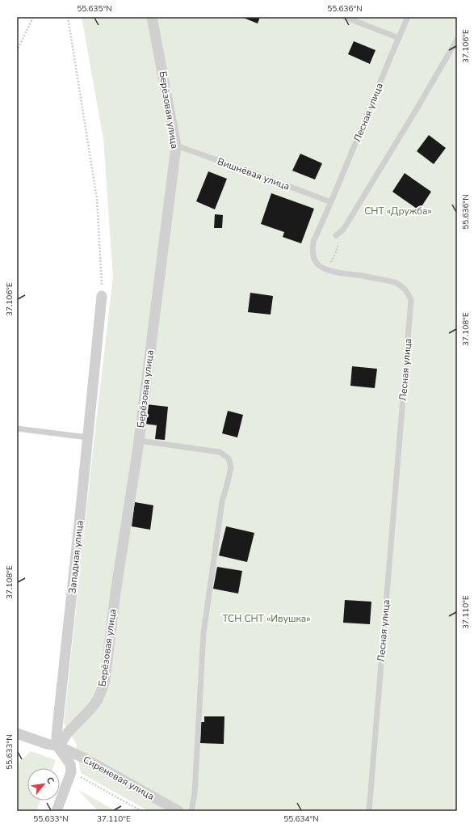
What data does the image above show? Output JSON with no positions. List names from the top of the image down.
{
  "streets": {
    "street": ["Берёзовая улица", "Западная улица", "Сиреневая улица"],
    "lane": ["Лесная улица", "Вишнёвая улица"]
  },
  "crossings": [
    ["Берёзовая улица", "Вишнёвая улица"],
    ["Берёзовая улица", "Западная улица"],
    ["Берёзовая улица", "Сиреневая улица"],
    ["Лесная улица", "Вишнёвая улица"],
    ["Западная улица", "Сиреневая улица"]
  ],
  "parks": ["СНТ «Дружба»", "ТСН СНТ «Ивушка»"],
  "north": "top right",
  "coordinates": [
    "55.635°N",
    "55.636°N",
    "37.106°E",
    "37.108°E",
    "37.110°E",
    "55.633°N",
    "55.634°N"
  ]
}
